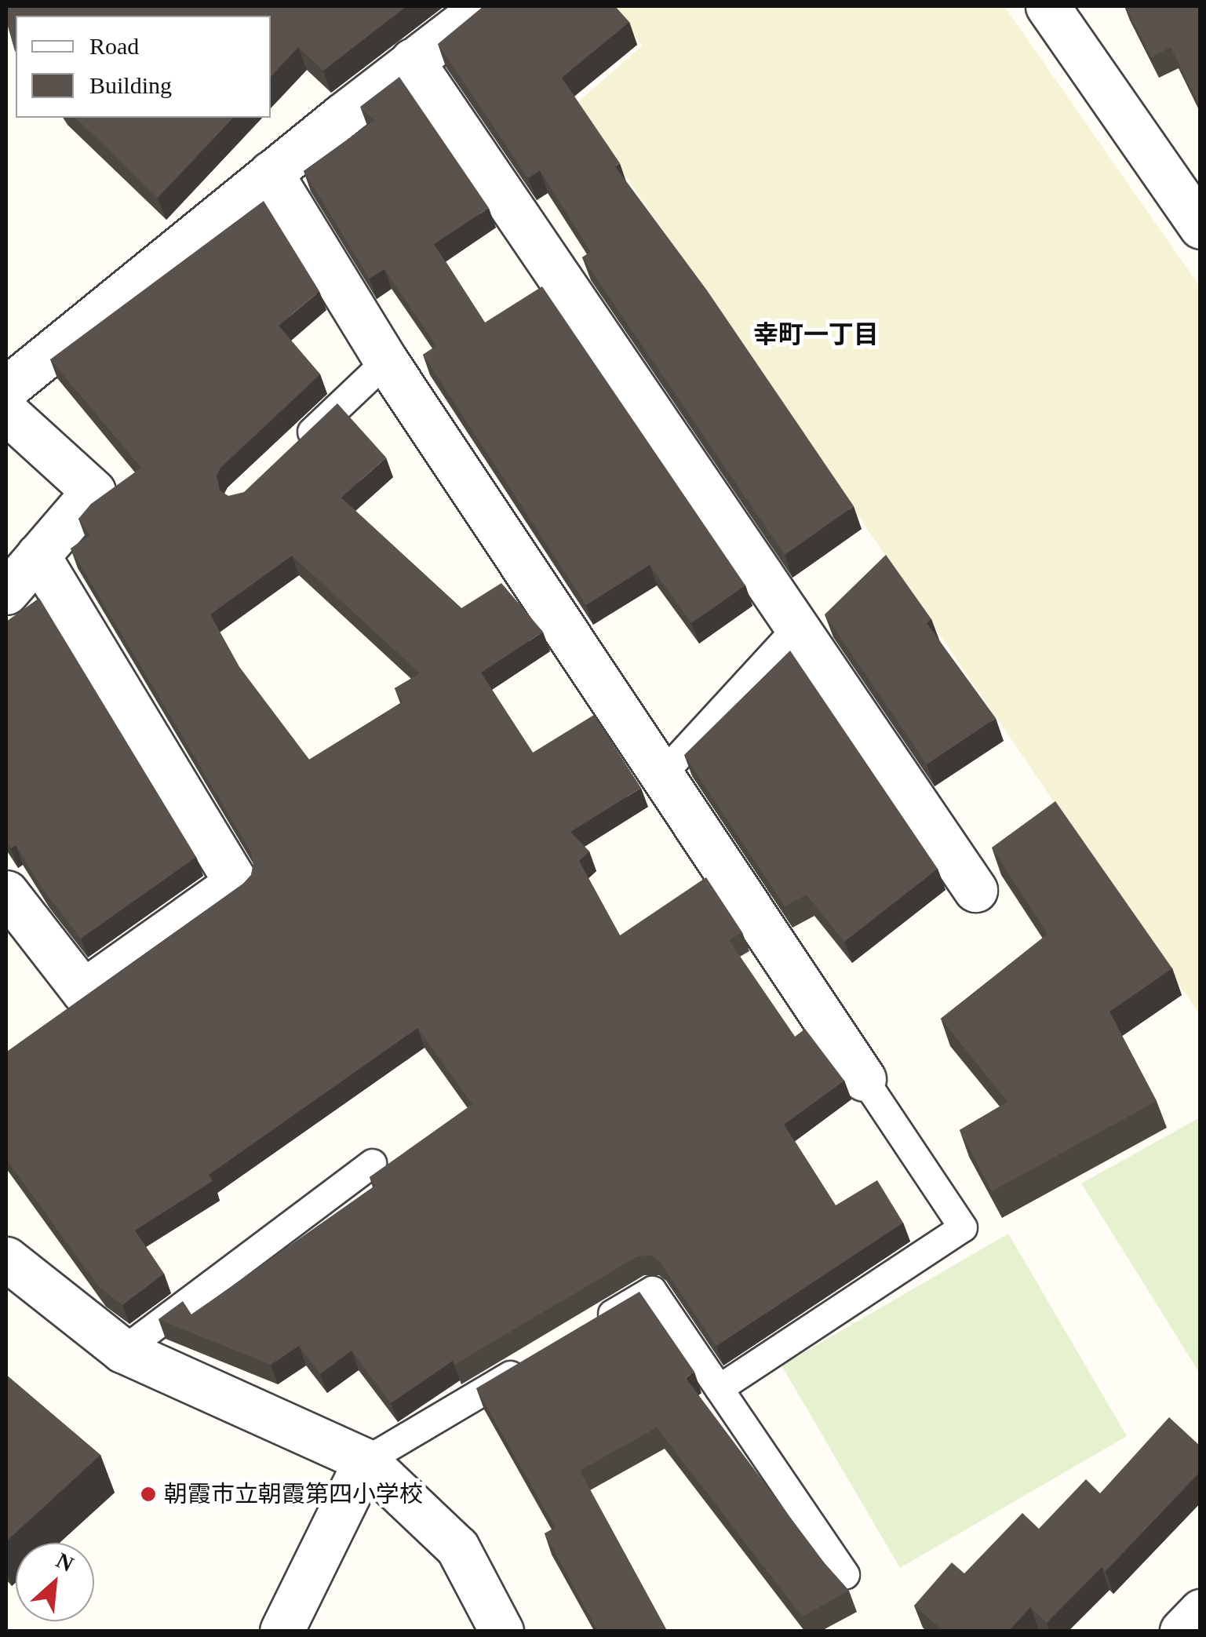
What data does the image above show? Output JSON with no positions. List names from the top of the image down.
{
  "districts": ["幸町一丁目"],
  "places": ["朝霞市立朝霞第四小学校"],
  "legend": ["Road", "Building"],
  "north": "top right"
}
